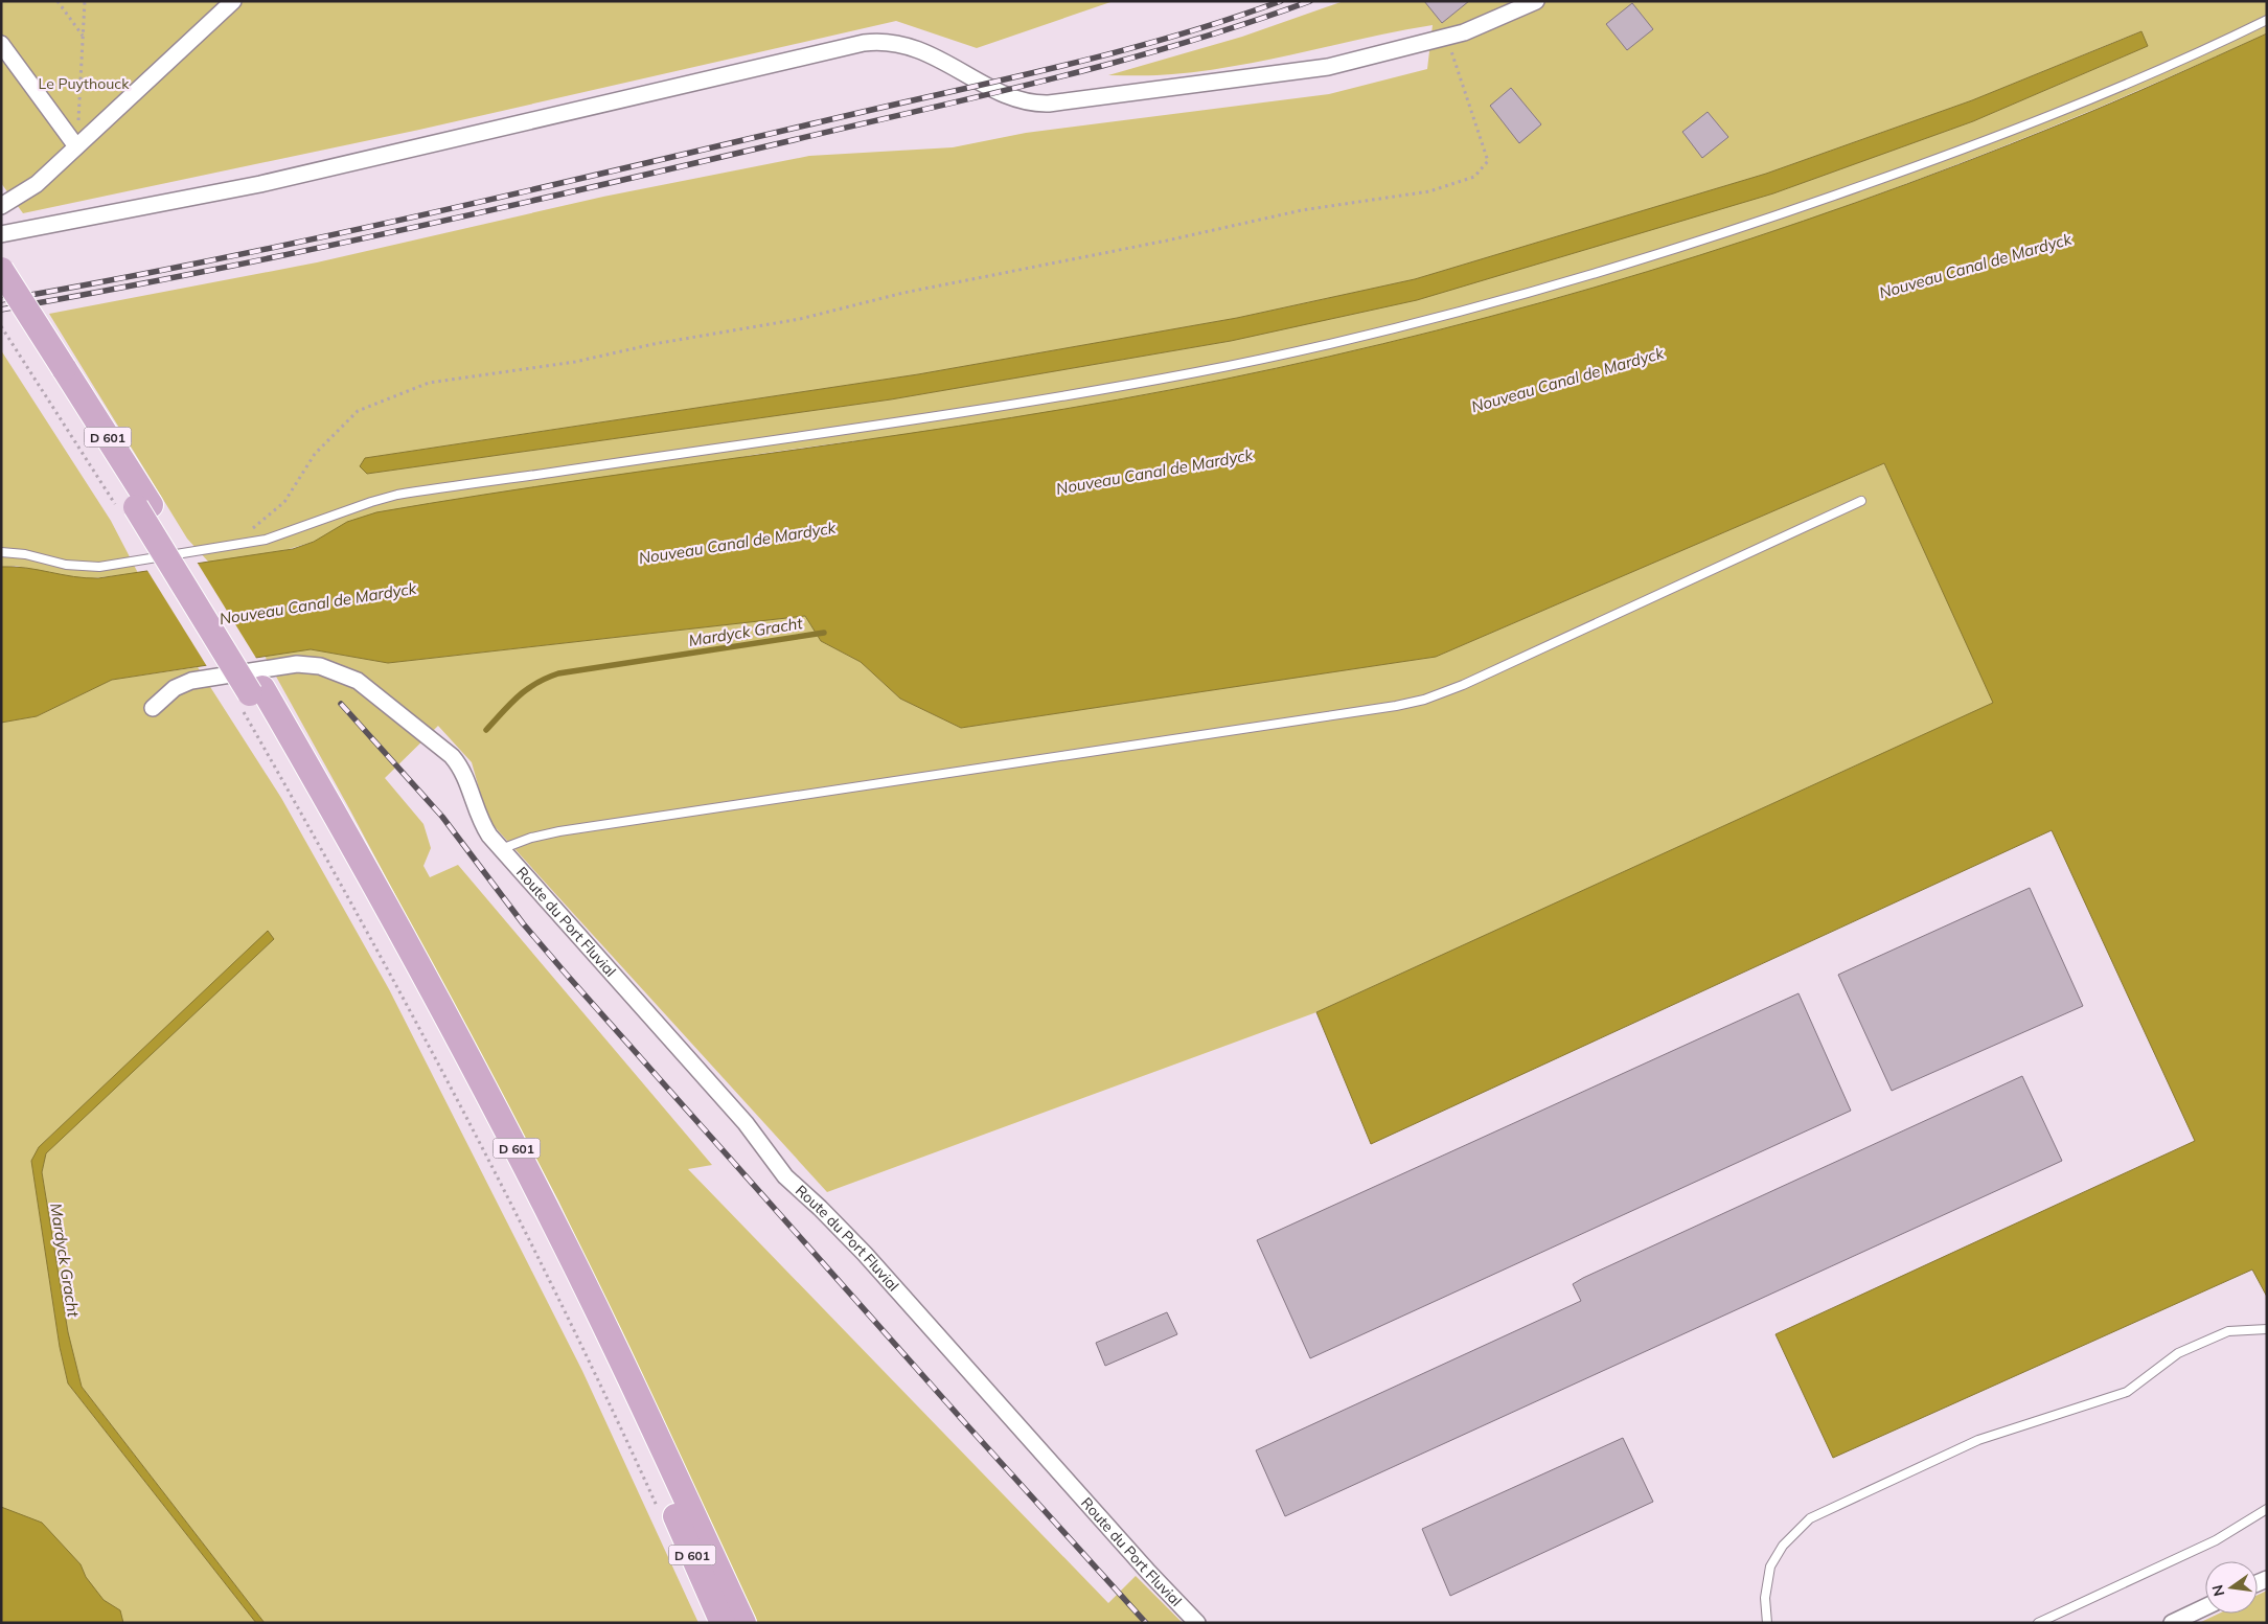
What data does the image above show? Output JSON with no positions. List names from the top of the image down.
{
  "streets": {
    "main road": ["D 601"],
    "street": ["Route du Port Fluvial"]
  },
  "water": ["Nouveau Canal de Mardyck", "Mardyck Gracht"],
  "parks": ["Le Puythouck"],
  "north": "left"
}
